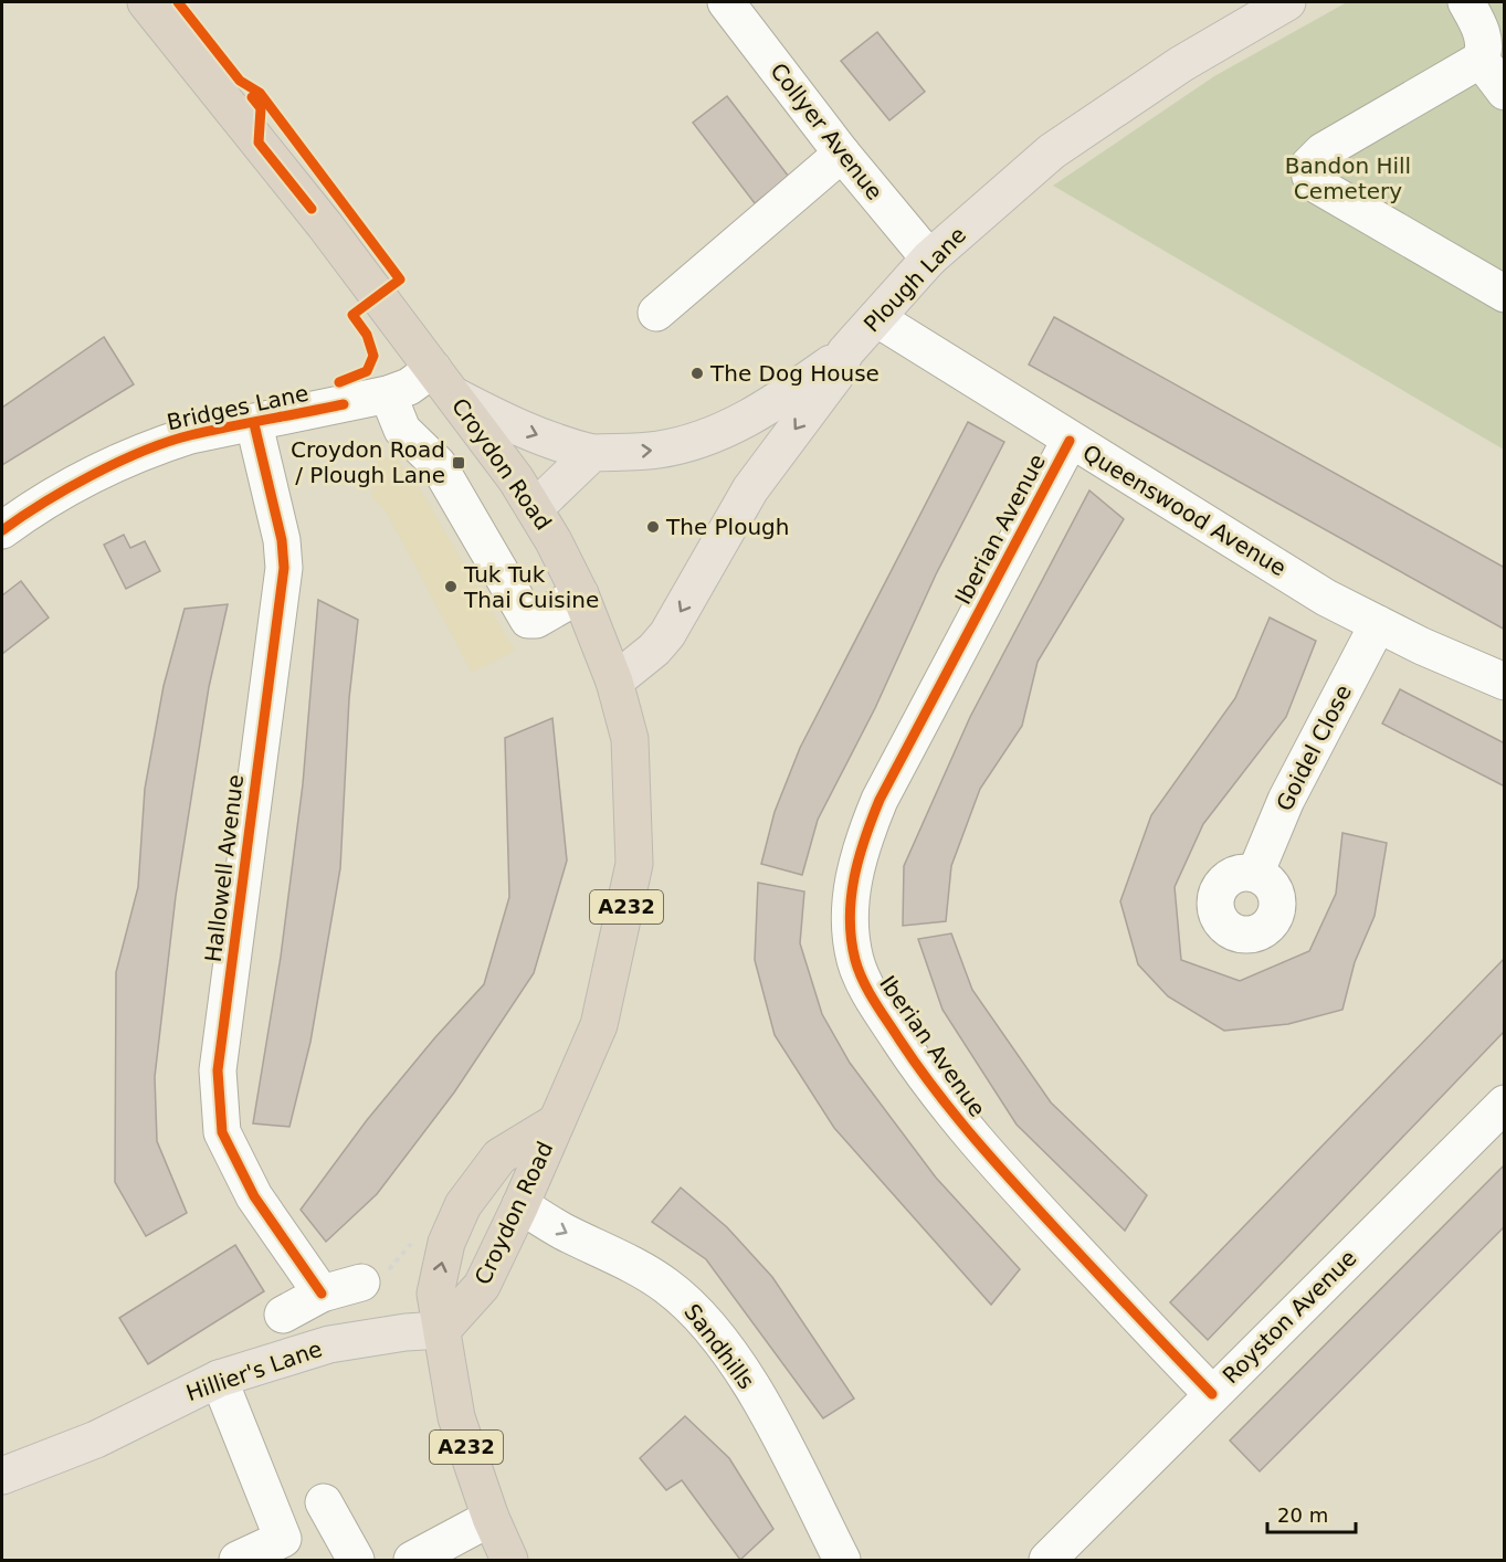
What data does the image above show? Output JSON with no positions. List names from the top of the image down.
{
  "streets": {
    "highway": ["Croydon Road", "A232"],
    "main road": ["Plough Lane", "Hillier's Lane"],
    "street": [
      "Collyer Avenue",
      "Bridges Lane",
      "Queenswood Avenue",
      "Iberian Avenue",
      "Goidel Close",
      "Hallowell Avenue",
      "Royston Avenue",
      "Sandhills"
    ]
  },
  "crossings": [
    ["Collyer Avenue", "Plough Lane"],
    ["Plough Lane", "Croydon Road"],
    ["Plough Lane", "Queenswood Avenue"],
    ["Bridges Lane", "Croydon Road"],
    ["Bridges Lane", "Hallowell Avenue"],
    ["Croydon Road", "Sandhills"],
    ["Croydon Road", "Hillier's Lane"],
    ["Queenswood Avenue", "Iberian Avenue"],
    ["Queenswood Avenue", "Goidel Close"],
    ["Iberian Avenue", "Royston Avenue"]
  ],
  "one_way": ["Sandhills"],
  "parks": ["Bandon Hill Cemetery"],
  "places": {
    "other": ["The Dog House", "The Plough", "Tuk Tuk Thai Cuisine"],
    "transit": ["Croydon Road / Plough Lane"]
  },
  "scale_bar": "20 m"
}
